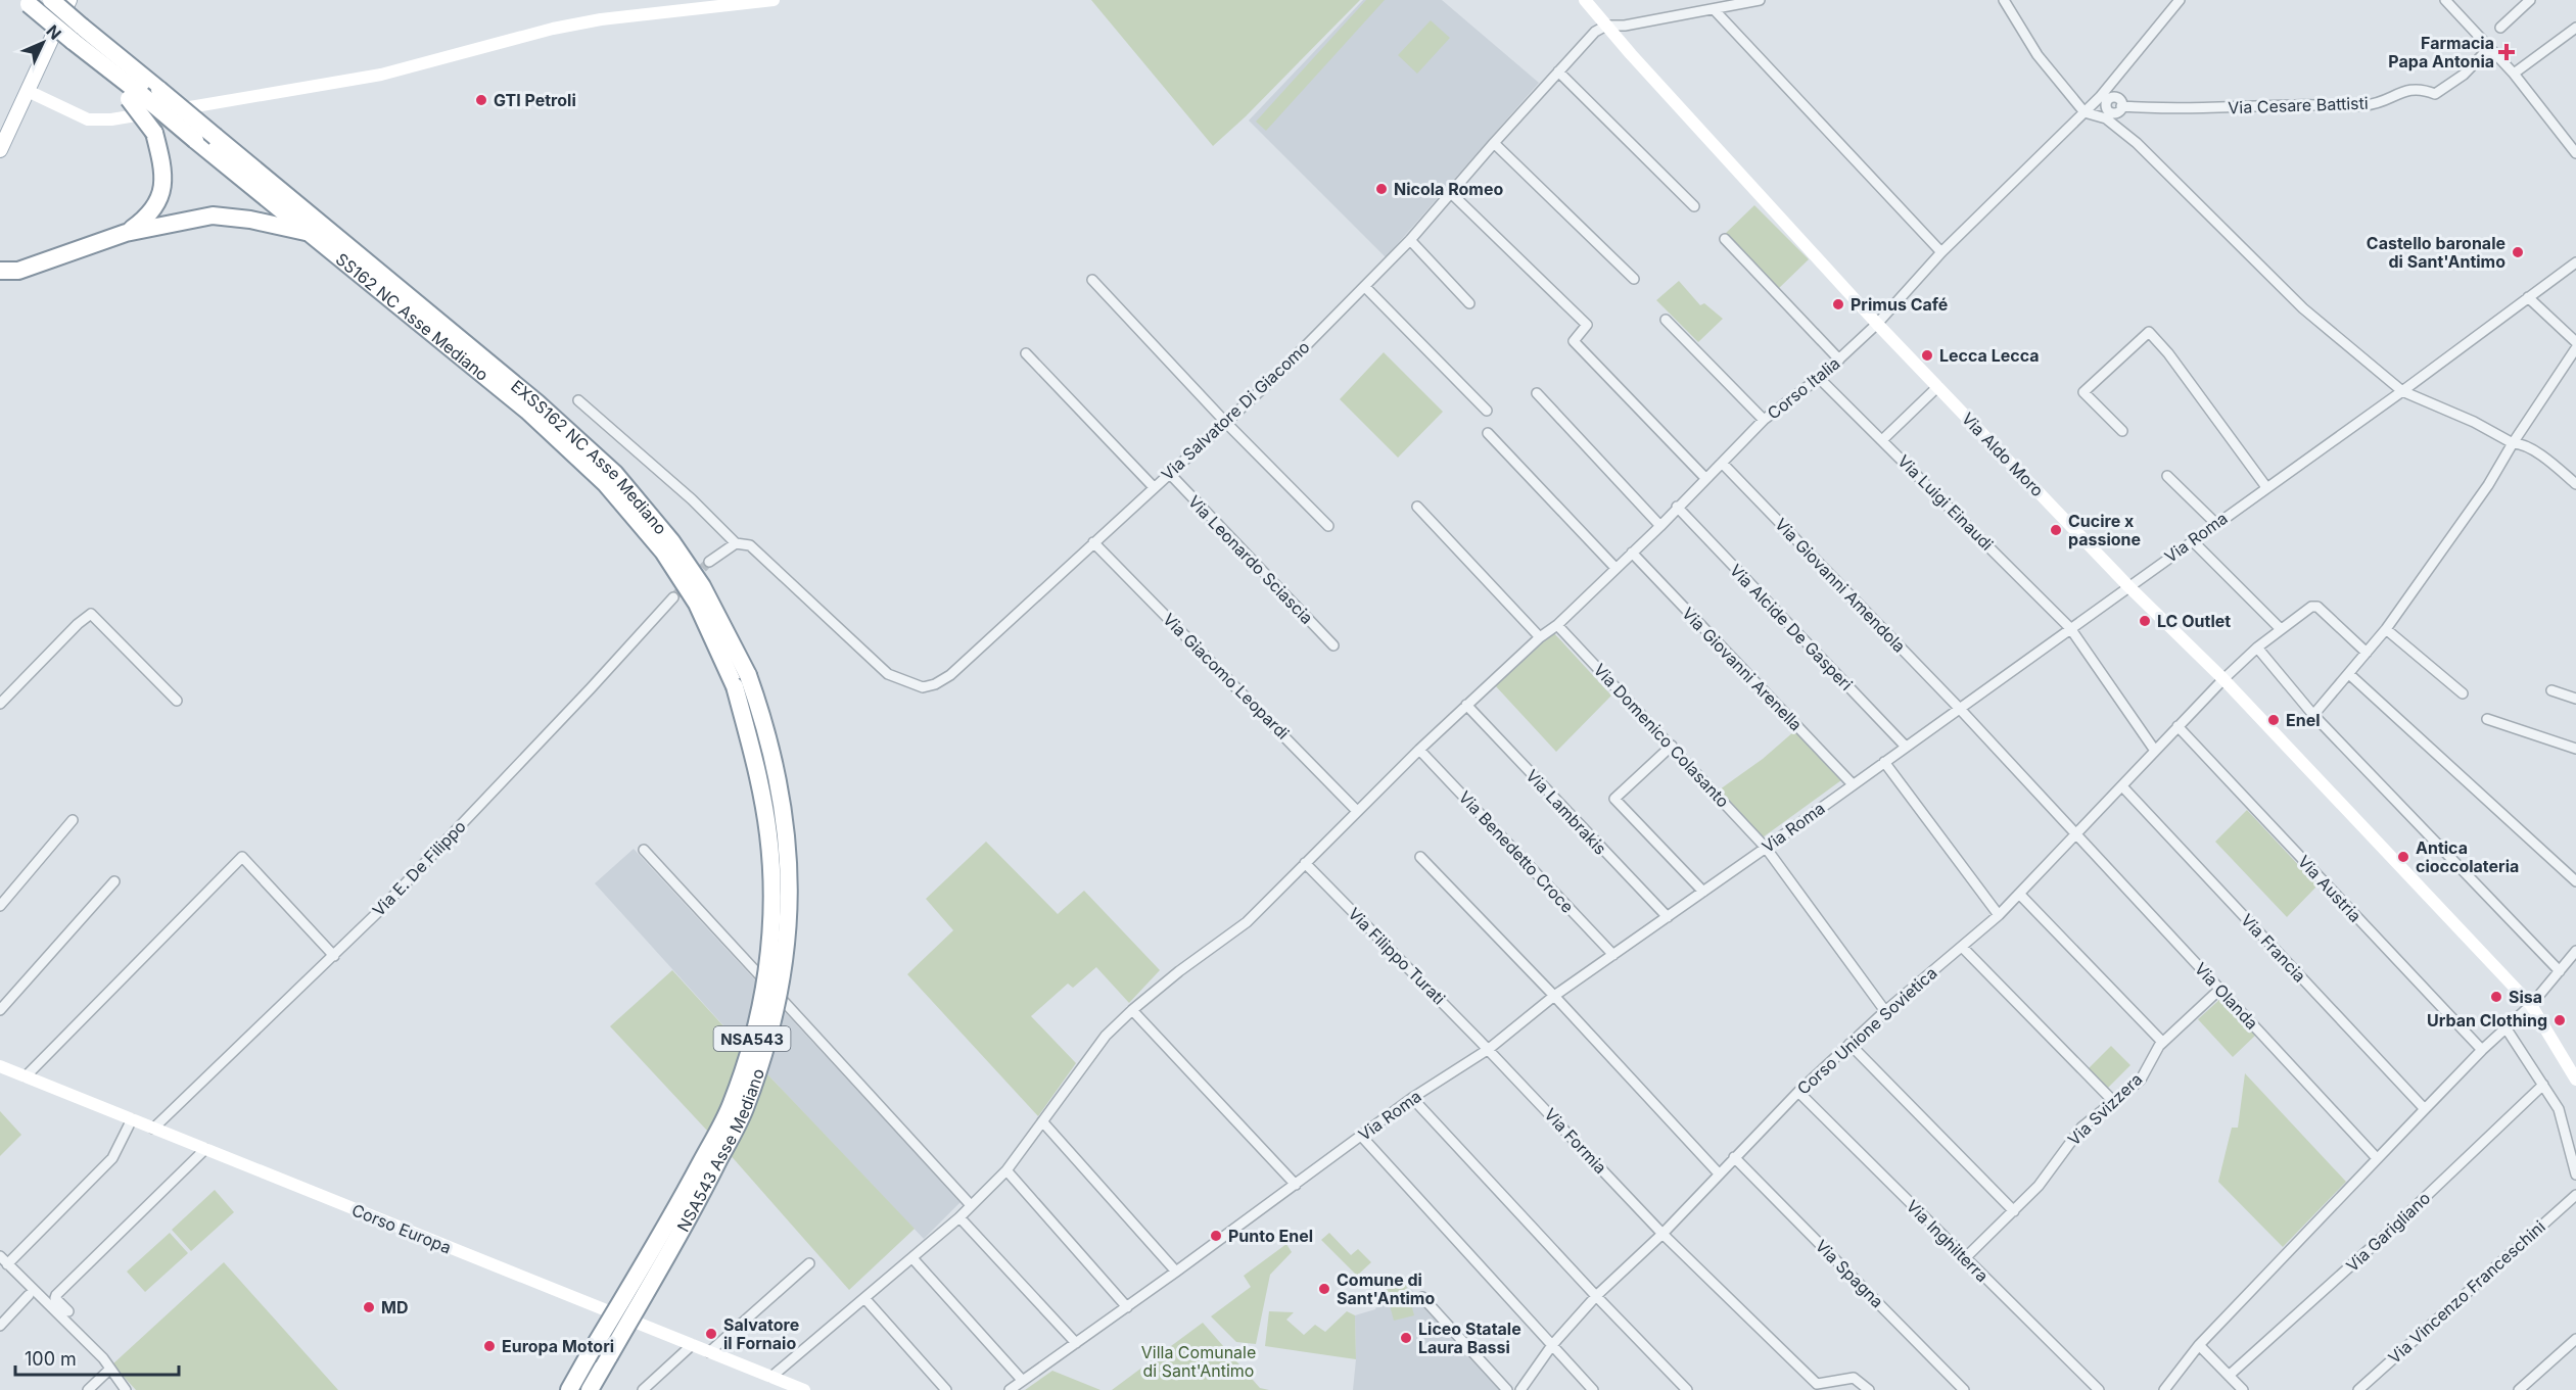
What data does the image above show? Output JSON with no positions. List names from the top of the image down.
{
  "streets": {
    "highway": [
      "SS162 NC Asse Mediano",
      "EXSS162 NC Asse Mediano",
      "NSA543",
      "NSA543 Asse Mediano"
    ],
    "street": [
      "Via Cesare Battisti",
      "Corso Italia",
      "Via Salvatore Di Giacomo",
      "Via Aldo Moro",
      "Via Luigi Einaudi",
      "Via Roma",
      "Via Leonardo Sciascia",
      "Via Giovanni Amendola",
      "Via Alcide De Gasperi",
      "Via Giovanni Arenella",
      "Via Giacomo Leopardi",
      "Via Domenico Colasanto",
      "Via Lambrakis",
      "Via Benedetto Croce",
      "Via E. De Filippo",
      "Via Austria",
      "Via Francia",
      "Via Filippo Turati",
      "Via Olanda",
      "Corso Unione Sovietica",
      "Via Svizzera",
      "Via Formia",
      "Corso Europa",
      "Via Garigliano",
      "Via Inghilterra",
      "Via Spagna",
      "Via Vincenzo Franceschini"
    ]
  },
  "crossings": [
    ["SS162 NC Asse Mediano", "EXSS162 NC Asse Mediano"],
    ["SS162 NC Asse Mediano", "NSA543 Asse Mediano"],
    ["Corso Italia", "Via Aldo Moro"],
    ["Corso Italia", "Via Luigi Einaudi"],
    ["Corso Italia", "Via Giovanni Amendola"],
    ["Corso Italia", "Via Alcide De Gasperi"],
    ["Corso Italia", "Via Giovanni Arenella"],
    ["Corso Italia", "Via Giacomo Leopardi"],
    ["Corso Italia", "Via Domenico Colasanto"],
    ["Corso Italia", "Via Lambrakis"],
    ["Corso Italia", "Via Benedetto Croce"],
    ["Corso Italia", "Via Filippo Turati"],
    ["Corso Italia", "Corso Europa"],
    ["Via Salvatore Di Giacomo", "Via Aldo Moro"],
    ["Via Salvatore Di Giacomo", "Via Leonardo Sciascia"],
    ["Via Salvatore Di Giacomo", "Via Giacomo Leopardi"],
    ["Via Aldo Moro", "Via Roma"],
    ["Via Aldo Moro", "Corso Unione Sovietica"],
    ["EXSS162 NC Asse Mediano", "NSA543 Asse Mediano"],
    ["Via Luigi Einaudi", "Via Roma"],
    ["Via Luigi Einaudi", "Corso Unione Sovietica"],
    ["Via Roma", "Via Giovanni Amendola"],
    ["Via Roma", "Via Alcide De Gasperi"],
    ["Via Roma", "Via Giovanni Arenella"],
    ["Via Roma", "Via Domenico Colasanto"],
    ["Via Roma", "Via Lambrakis"],
    ["Via Roma", "Via Benedetto Croce"],
    ["Via Roma", "Via Filippo Turati"],
    ["Via Roma", "Via Formia"],
    ["Via Giovanni Amendola", "Via Olanda"],
    ["Via Giovanni Amendola", "Corso Unione Sovietica"],
    ["Via Domenico Colasanto", "Corso Unione Sovietica"],
    ["Via E. De Filippo", "Corso Europa"],
    ["Via Austria", "Corso Unione Sovietica"],
    ["Via Francia", "Corso Unione Sovietica"],
    ["Via Filippo Turati", "Via Formia"],
    ["Via Olanda", "Corso Unione Sovietica"],
    ["Via Olanda", "Via Svizzera"],
    ["Corso Unione Sovietica", "Via Formia"],
    ["Corso Unione Sovietica", "Via Inghilterra"],
    ["Corso Unione Sovietica", "Via Spagna"],
    ["Via Svizzera", "Via Inghilterra"]
  ],
  "parks": ["Villa Comunale di Sant'Antimo"],
  "places": {
    "health": ["Farmacia Papa Antonia"],
    "other": [
      "GTI Petroli",
      "Nicola Romeo",
      "Castello baronale di Sant'Antimo",
      "Primus Café",
      "Lecca Lecca",
      "Cucire x passione",
      "LC Outlet",
      "Enel",
      "Antica cioccolateria",
      "Sisa",
      "Urban Clothing",
      "Punto Enel",
      "Comune di Sant'Antimo",
      "MD",
      "Salvatore il Fornaio",
      "Liceo Statale Laura Bassi",
      "Europa Motori"
    ]
  },
  "scale_bar": "100 m",
  "north": "top right"
}
